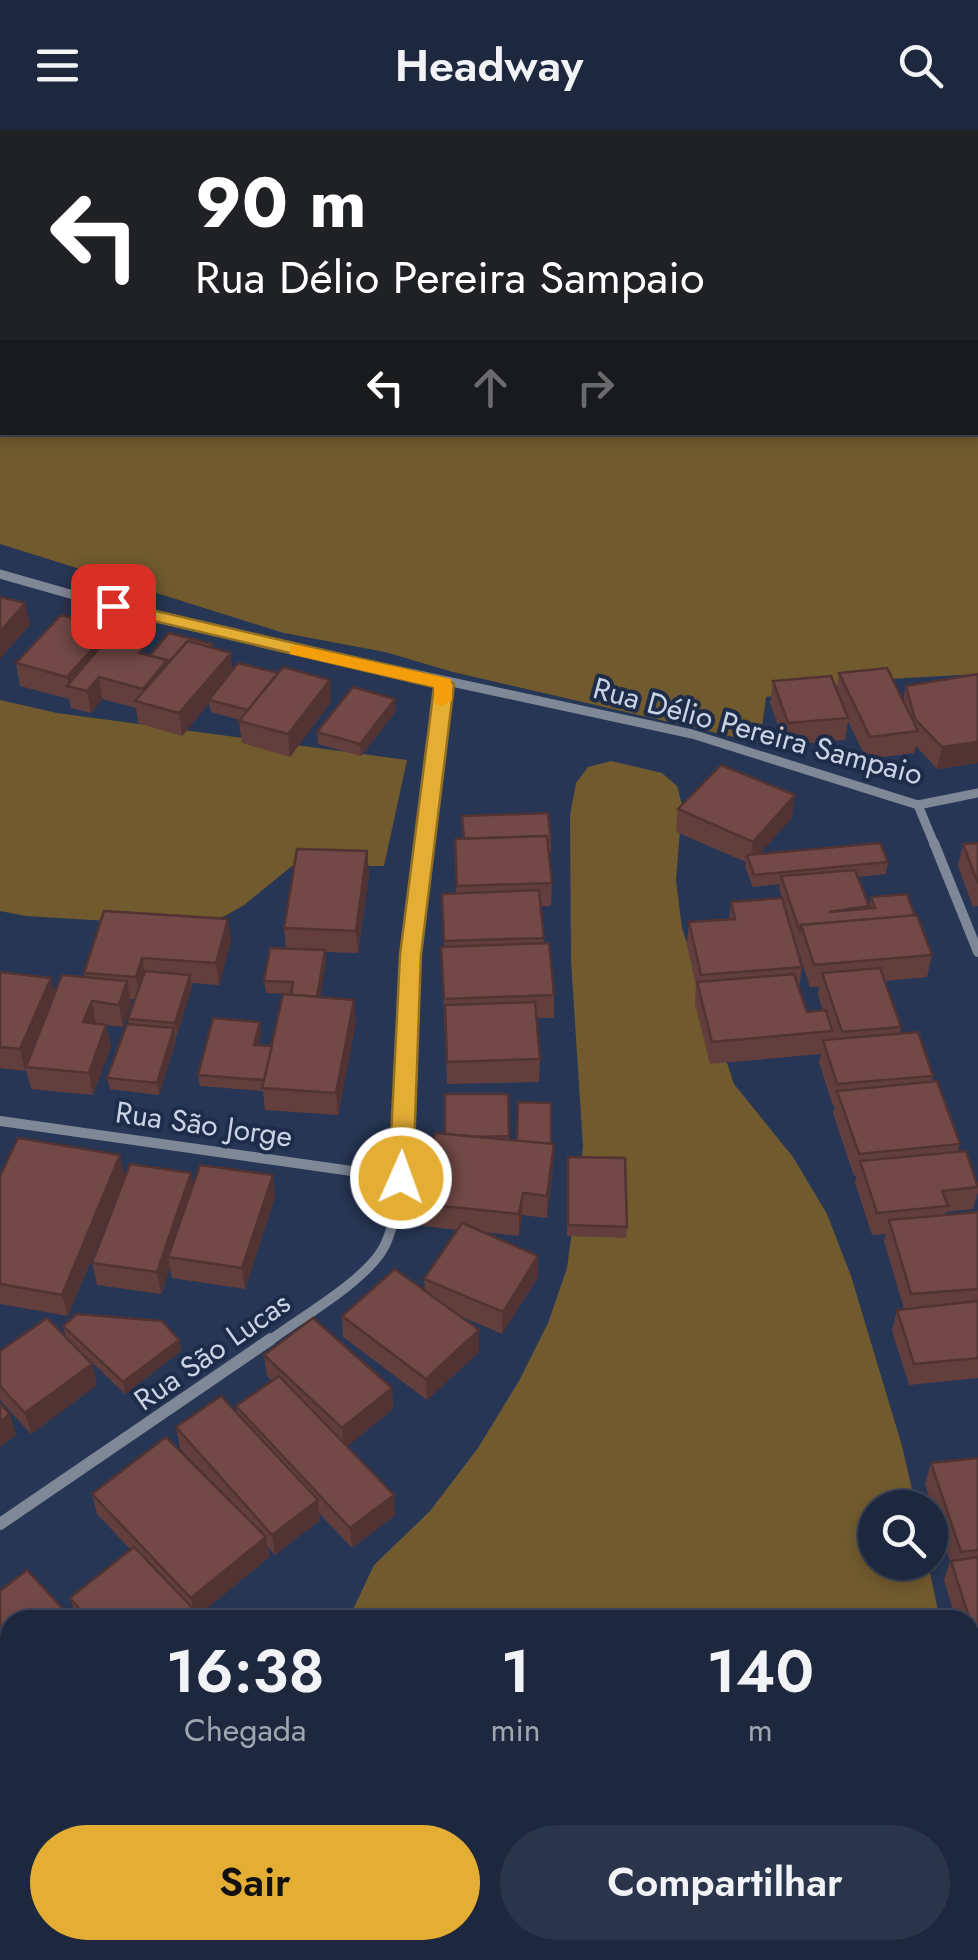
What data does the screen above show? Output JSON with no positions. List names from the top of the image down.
{
  "streets": {
    "street": ["Rua Délio Pereira Sampaio", "Rua São Jorge", "Rua São Lucas"]
  },
  "crossings": [
    ["Rua Délio Pereira Sampaio", "Rua São Lucas"],
    ["Rua São Jorge", "Rua São Lucas"]
  ],
  "page": {
    "header": "Headway",
    "turn": ["90 m", "Rua Délio Pereira Sampaio"],
    "eta": [
      "16:38",
      "Chegada",
      "1",
      "min",
      "140",
      "m"
    ],
    "buttons": ["Sair", "Compartilhar"]
  }
}
